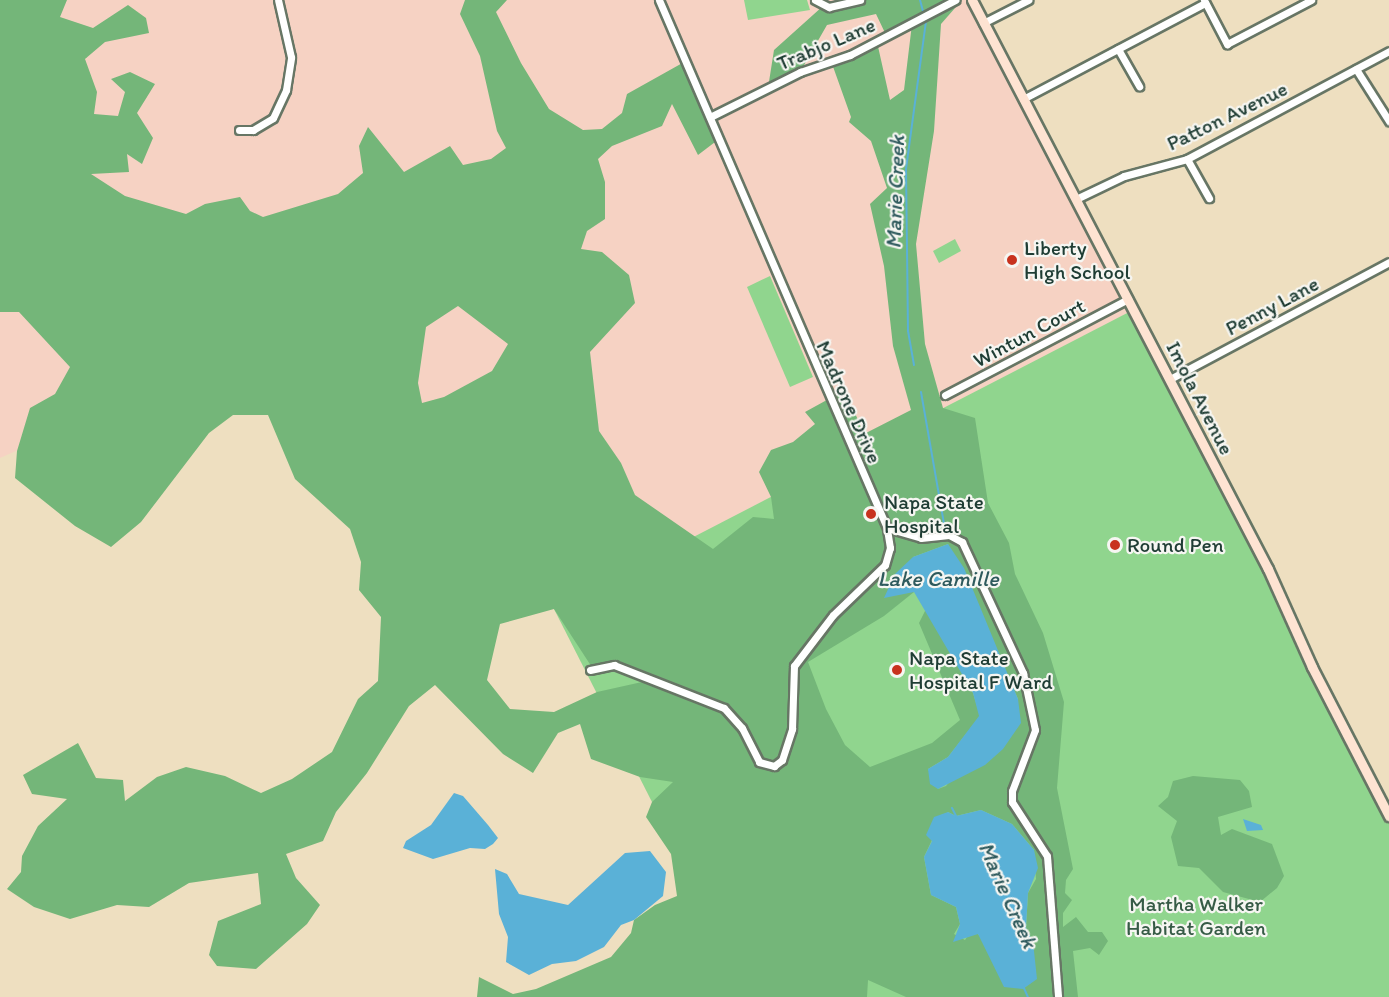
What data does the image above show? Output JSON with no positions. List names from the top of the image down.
{
  "streets": {
    "street": [
      "Trabjo Lane",
      "Patton Avenue",
      "Penny Lane",
      "Wintun Court",
      "Imola Avenue",
      "Madrone Drive"
    ]
  },
  "crossings": [
    ["Trabjo Lane", "Madrone Drive"],
    ["Patton Avenue", "Imola Avenue"],
    ["Penny Lane", "Imola Avenue"],
    ["Wintun Court", "Imola Avenue"]
  ],
  "water": ["Marie Creek", "Lake Camille"],
  "parks": ["Martha Walker Habitat Garden"],
  "places": [
    "Liberty High School",
    "Napa State Hospital",
    "Round Pen",
    "Napa State Hospital F Ward"
  ]
}
